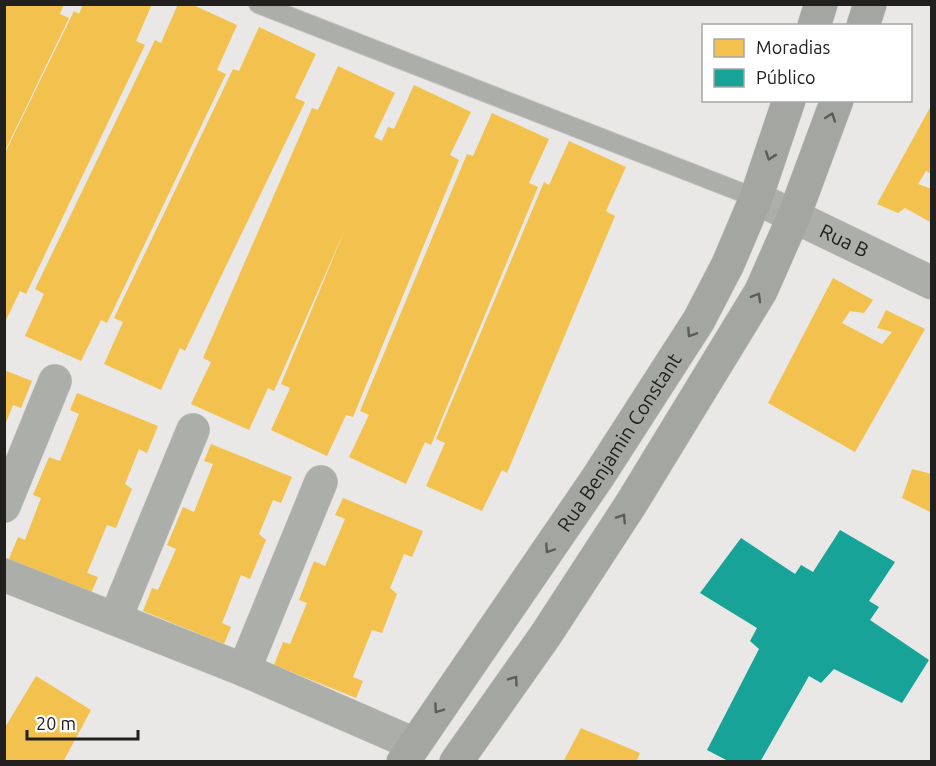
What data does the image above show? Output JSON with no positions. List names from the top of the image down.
{
  "streets": {
    "main road": ["Rua Benjamin Constant"],
    "street": ["Rua B"]
  },
  "crossings": [
    ["Rua B", "Rua Benjamin Constant"]
  ],
  "legend": ["Moradias", "Público"],
  "scale_bar": "20 m"
}
